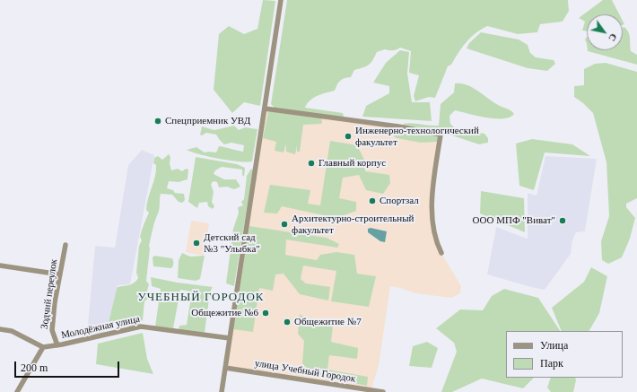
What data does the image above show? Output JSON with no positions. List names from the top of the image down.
{
  "streets": {
    "street": ["Зодчий переулок", "Молодёжная улица", "улица Учебный Городок"]
  },
  "crossings": [
    ["Зодчий переулок", "Молодёжная улица"]
  ],
  "districts": ["УЧЕБНЫЙ ГОРОДОК"],
  "places": [
    "Спецприемник УВД",
    "Инженерно-технологический факультет",
    "Главный корпус",
    "Спортзал",
    "ООО МПФ \"Виват\"",
    "Архитектурно-строительный факультет",
    "Детский сад №3 \"Улыбка\"",
    "Общежитие №6",
    "Общежитие №7"
  ],
  "legend": ["Улица", "Парк"],
  "scale_bar": "200 m",
  "north": "bottom right"
}
